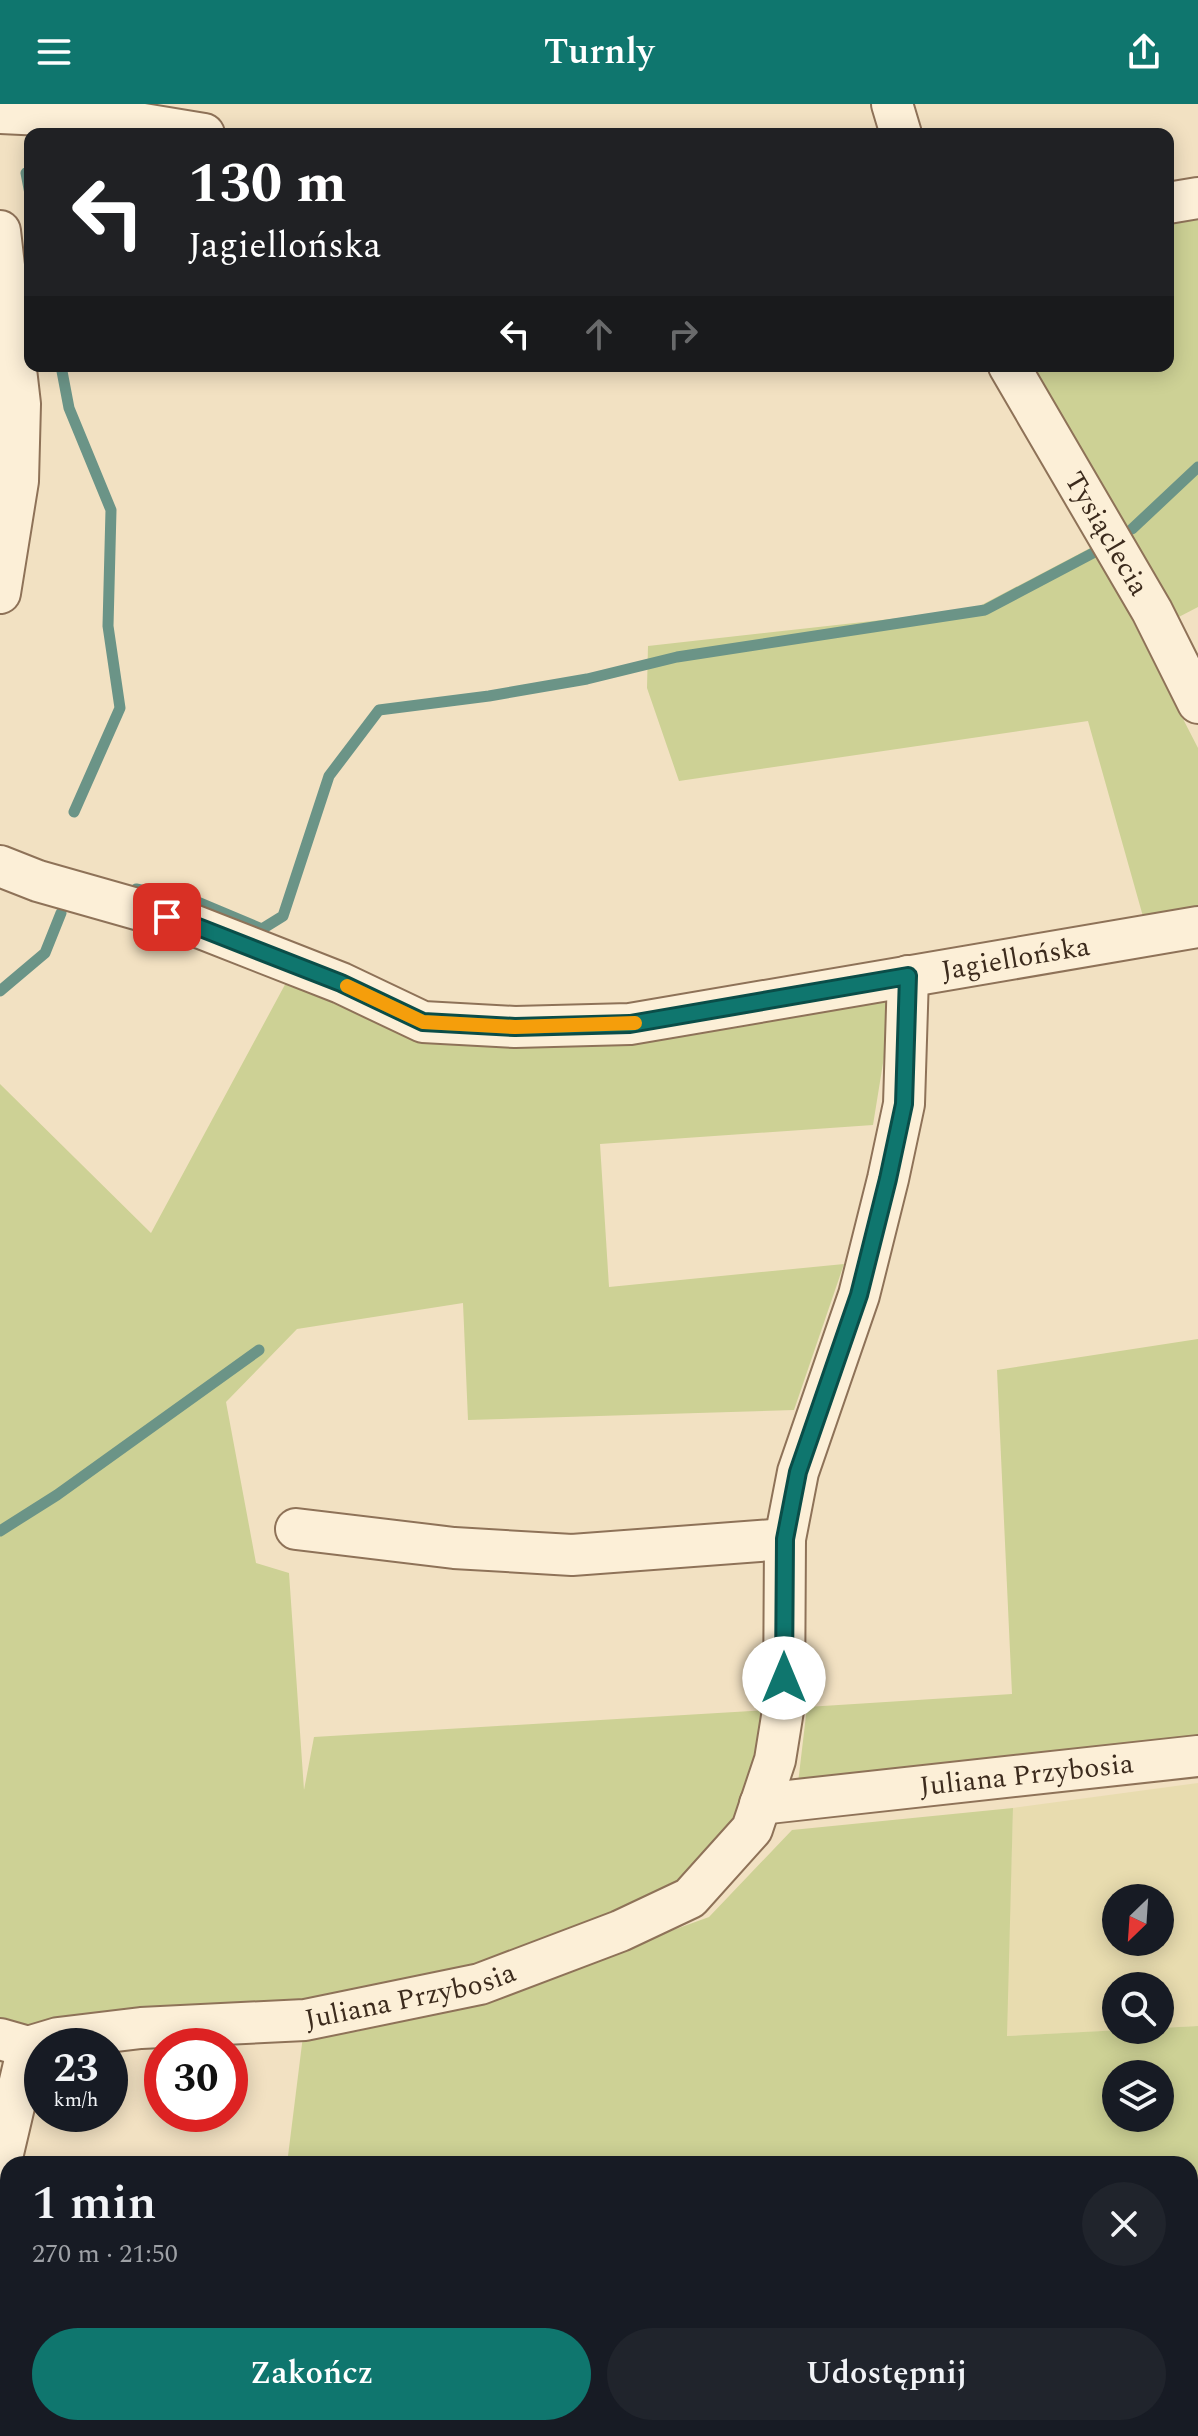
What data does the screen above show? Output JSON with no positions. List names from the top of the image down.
{
  "streets": {
    "street": ["Tysiąclecia", "Jagiellońska", "Juliana Przybosia"]
  },
  "crossings": [
    ["Jagiellońska", "Juliana Przybosia"]
  ],
  "north": "bottom left",
  "page": {
    "header": "Turnly",
    "turn": ["130 m", "Jagiellońska"],
    "speed": "23 km/h",
    "limit": "30",
    "heading": ["1 min", "270 m · 21:50"],
    "buttons": ["Zakończ", "Udostępnij"]
  }
}
